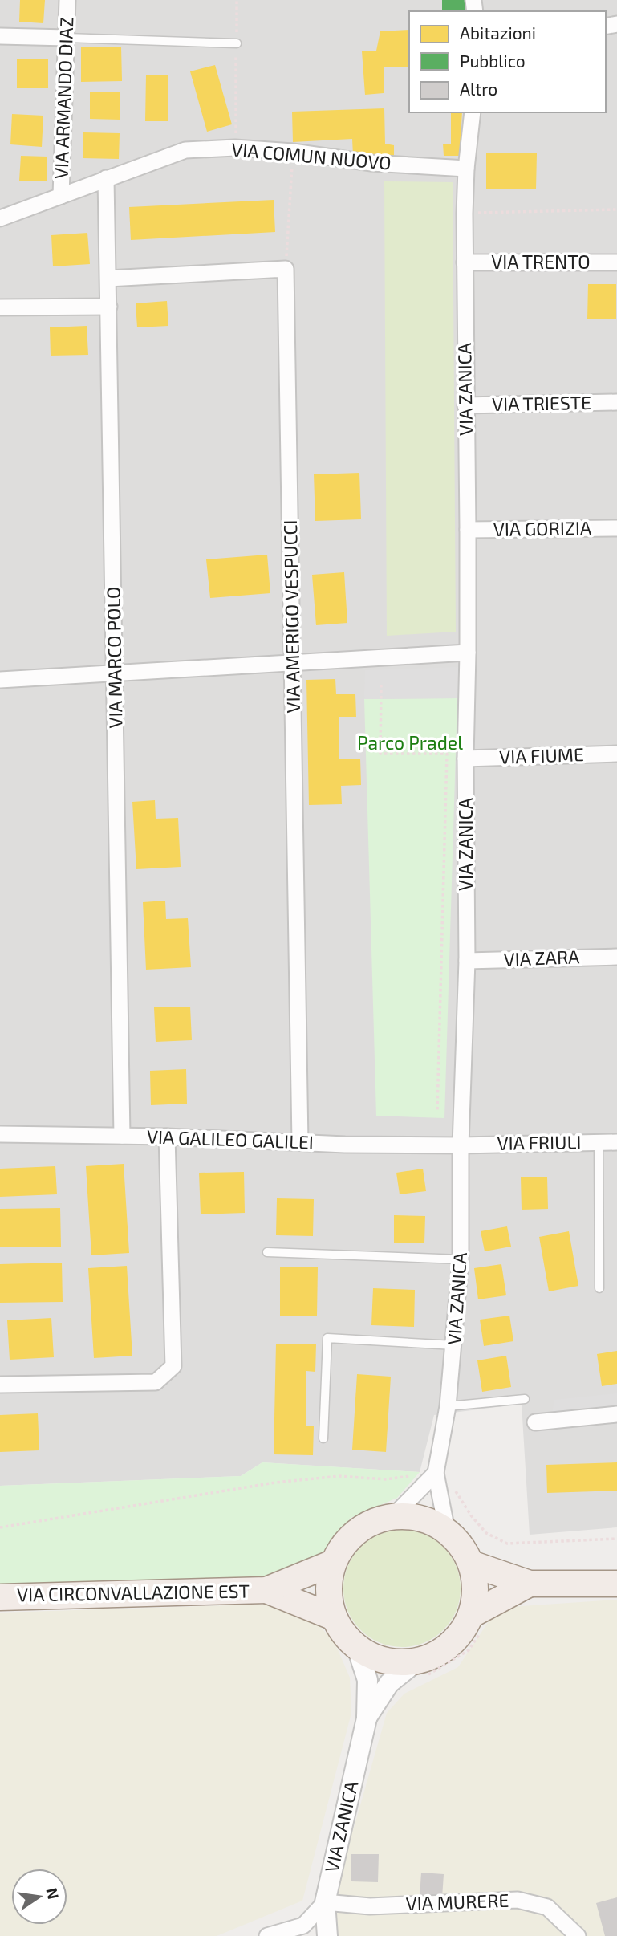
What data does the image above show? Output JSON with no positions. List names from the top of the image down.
{
  "streets": {
    "main road": ["VIA CIRCONVALLAZIONE EST"],
    "street": [
      "VIA ARMANDO DIAZ",
      "VIA COMUN NUOVO",
      "VIA TRENTO",
      "VIA ZANICA",
      "VIA TRIESTE",
      "VIA GORIZIA",
      "VIA AMERIGO VESPUCCI",
      "VIA MARCO POLO",
      "VIA FIUME",
      "VIA ZARA",
      "VIA GALILEO GALILEI",
      "VIA FRIULI",
      "VIA MURERE"
    ]
  },
  "crossings": [
    ["VIA ARMANDO DIAZ", "VIA COMUN NUOVO"],
    ["VIA COMUN NUOVO", "VIA ZANICA"],
    ["VIA COMUN NUOVO", "VIA MARCO POLO"],
    ["VIA TRENTO", "VIA ZANICA"],
    ["VIA ZANICA", "VIA TRIESTE"],
    ["VIA ZANICA", "VIA GORIZIA"],
    ["VIA ZANICA", "VIA FIUME"],
    ["VIA ZANICA", "VIA ZARA"],
    ["VIA ZANICA", "VIA GALILEO GALILEI"],
    ["VIA ZANICA", "VIA FRIULI"],
    ["VIA ZANICA", "VIA CIRCONVALLAZIONE EST"],
    ["VIA ZANICA", "VIA MURERE"],
    ["VIA AMERIGO VESPUCCI", "VIA GALILEO GALILEI"],
    ["VIA MARCO POLO", "VIA GALILEO GALILEI"],
    ["VIA GALILEO GALILEI", "VIA FRIULI"]
  ],
  "parks": ["Parco Pradel"],
  "legend": ["Abitazioni", "Pubblico", "Altro"],
  "north": "right"
}
